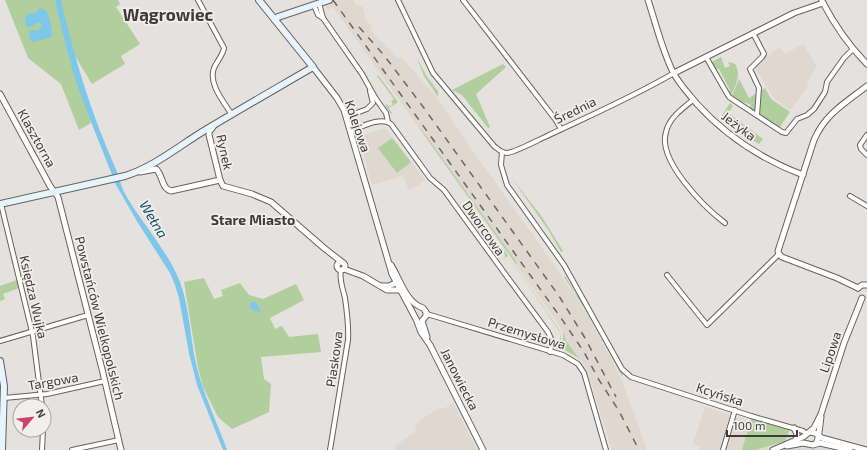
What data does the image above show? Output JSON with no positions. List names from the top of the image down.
{
  "streets": {
    "main road": ["Kolejowa", "Rynek"],
    "street": [
      "Średnia",
      "Jeżyka",
      "Klasztorna",
      "Dworcowa",
      "Księdza Wujka",
      "Powstańców Wielkopolskich",
      "Przemysłowa",
      "Lipowa",
      "Piaskowa",
      "Janowiecka",
      "Targowa",
      "Kcyńska"
    ]
  },
  "crossings": [
    ["Średnia", "Jeżyka"],
    ["Średnia", "Kcyńska"],
    ["Kolejowa", "Dworcowa"],
    ["Kolejowa", "Przemysłowa"],
    ["Kolejowa", "Janowiecka"],
    ["Klasztorna", "Powstańców Wielkopolskich"],
    ["Dworcowa", "Przemysłowa"],
    ["Księdza Wujka", "Targowa"],
    ["Powstańców Wielkopolskich", "Targowa"],
    ["Przemysłowa", "Janowiecka"],
    ["Lipowa", "Kcyńska"]
  ],
  "districts": ["Wągrowiec", "Stare Miasto"],
  "water": ["Wełna"],
  "scale_bar": "100 m",
  "north": "top right"
}
